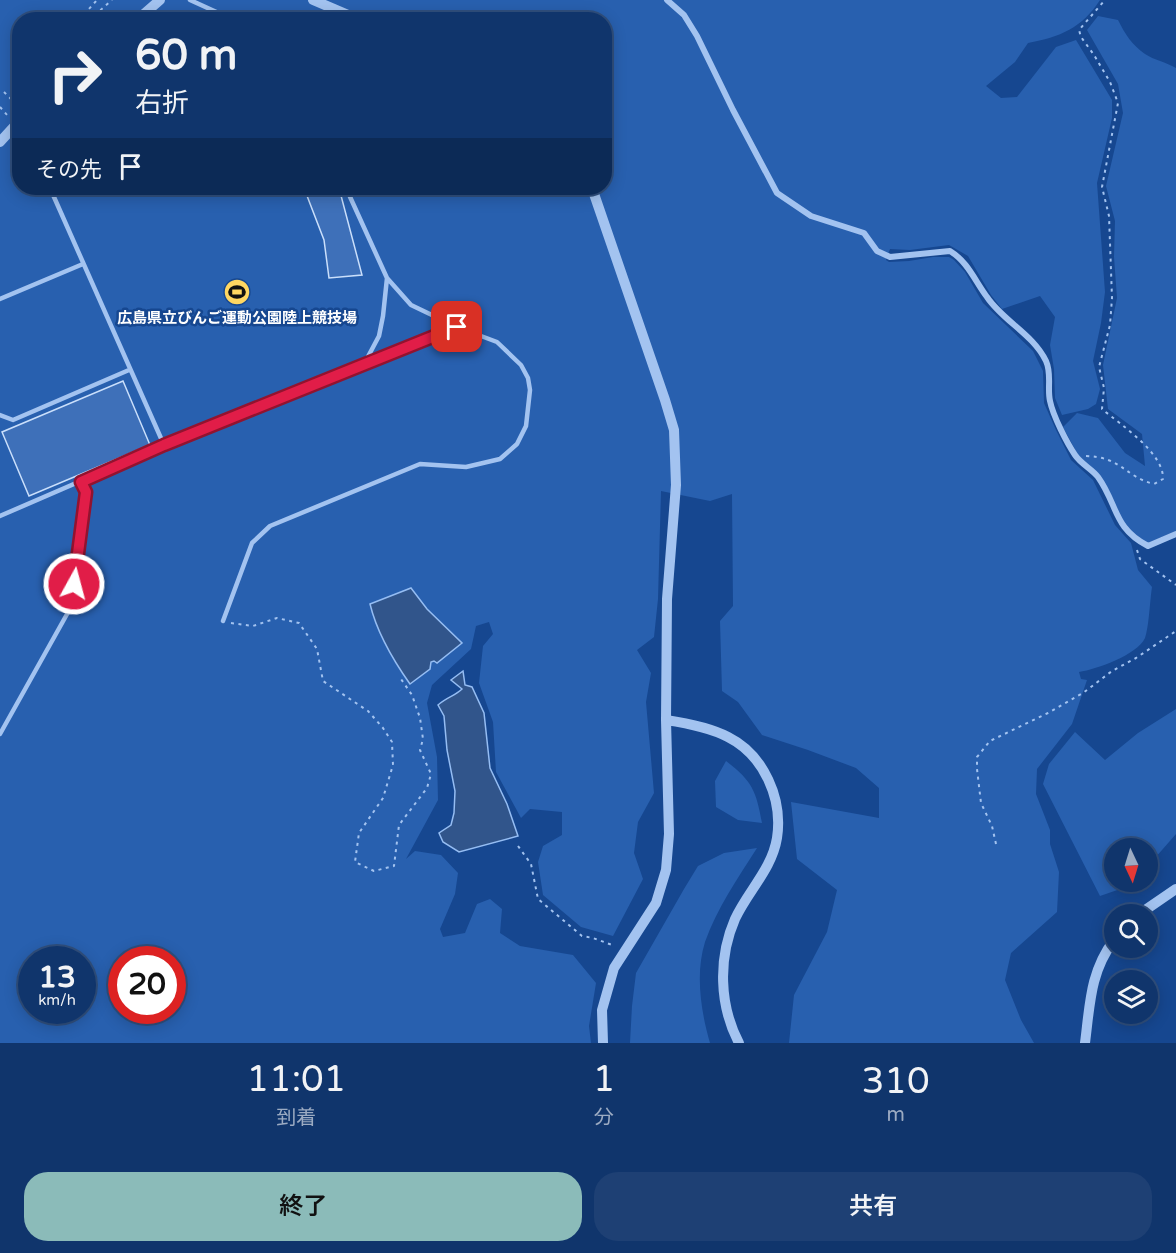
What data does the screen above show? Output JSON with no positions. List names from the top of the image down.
{
  "places": {
    "sports": ["広島県立びんご運動公園陸上競技場"]
  },
  "north": "bottom",
  "page": {
    "turn": ["60 m", "右折"],
    "then": "その先",
    "speed": "13 km/h",
    "limit": "20",
    "eta": [
      "11:01",
      "到着",
      "1",
      "分",
      "310",
      "m"
    ],
    "buttons": ["終了", "共有"]
  }
}
